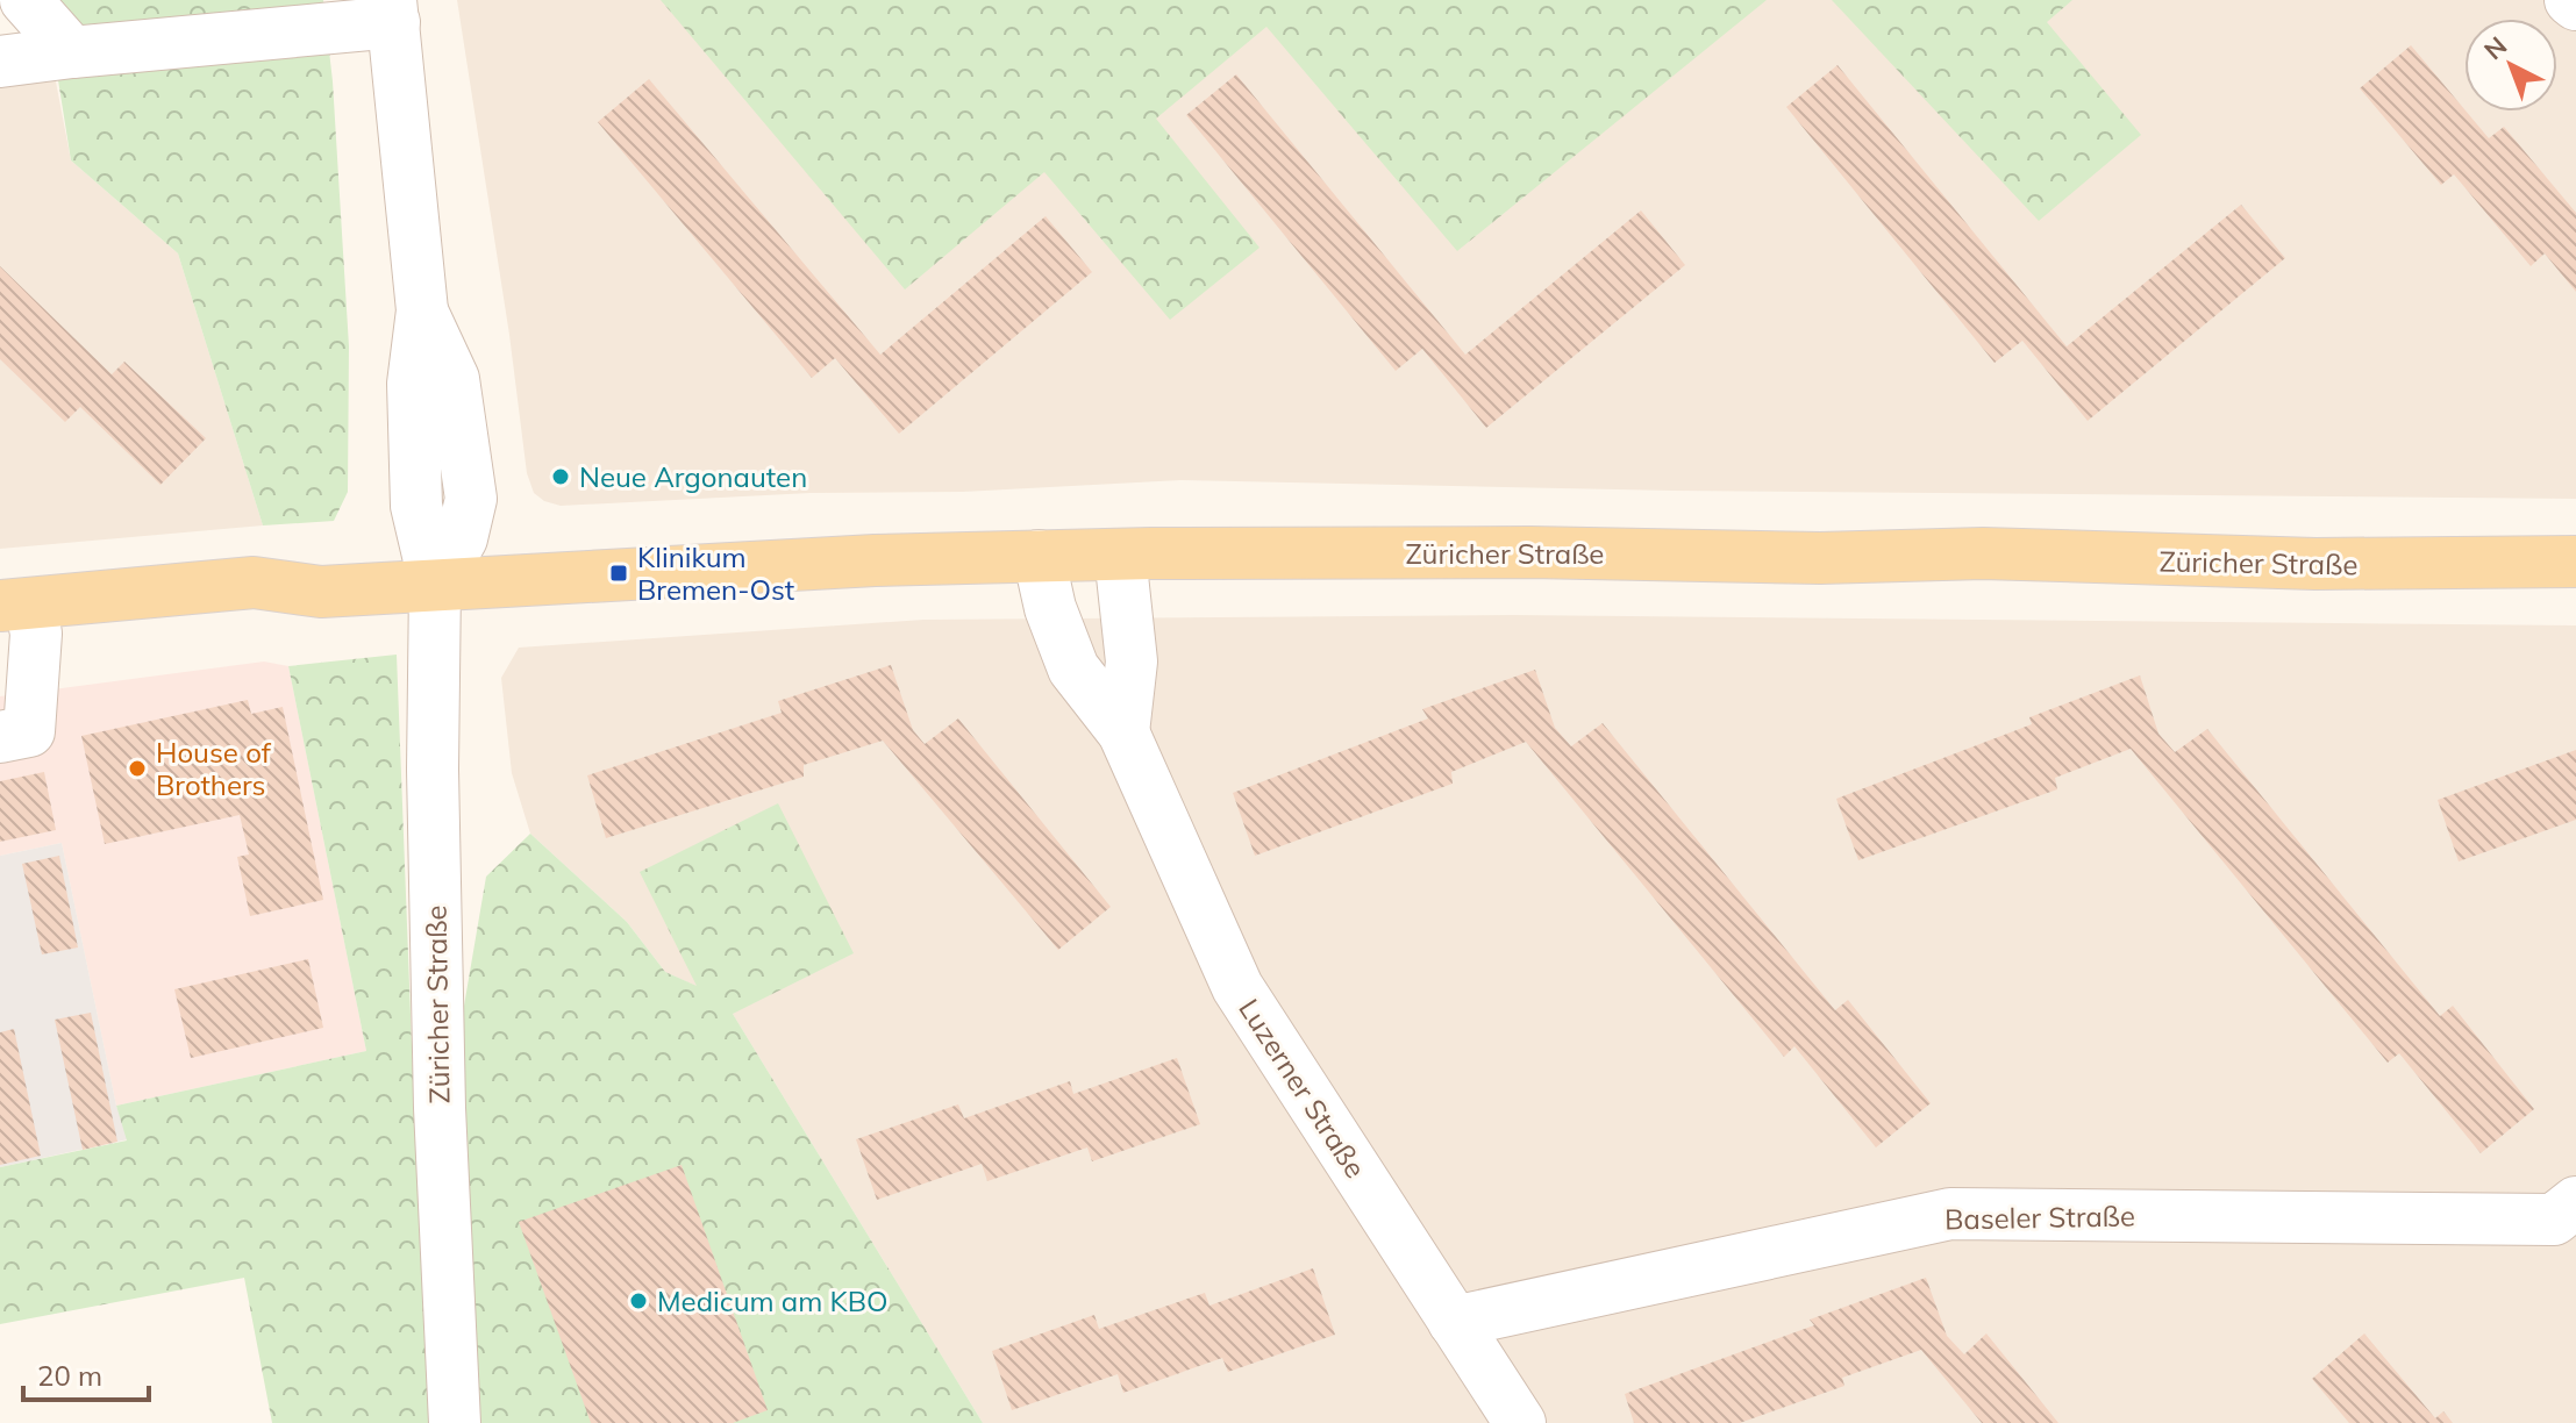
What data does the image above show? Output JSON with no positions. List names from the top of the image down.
{
  "streets": {
    "main road": ["Züricher Straße"],
    "street": ["Luzerner Straße", "Baseler Straße"]
  },
  "crossings": [
    ["Züricher Straße", "Luzerner Straße"],
    ["Luzerner Straße", "Baseler Straße"]
  ],
  "places": {
    "other": ["Neue Argonauten", "House of Brothers", "Medicum am KBO"],
    "transit": ["Klinikum Bremen-Ost"]
  },
  "scale_bar": "20 m",
  "north": "top left"
}
